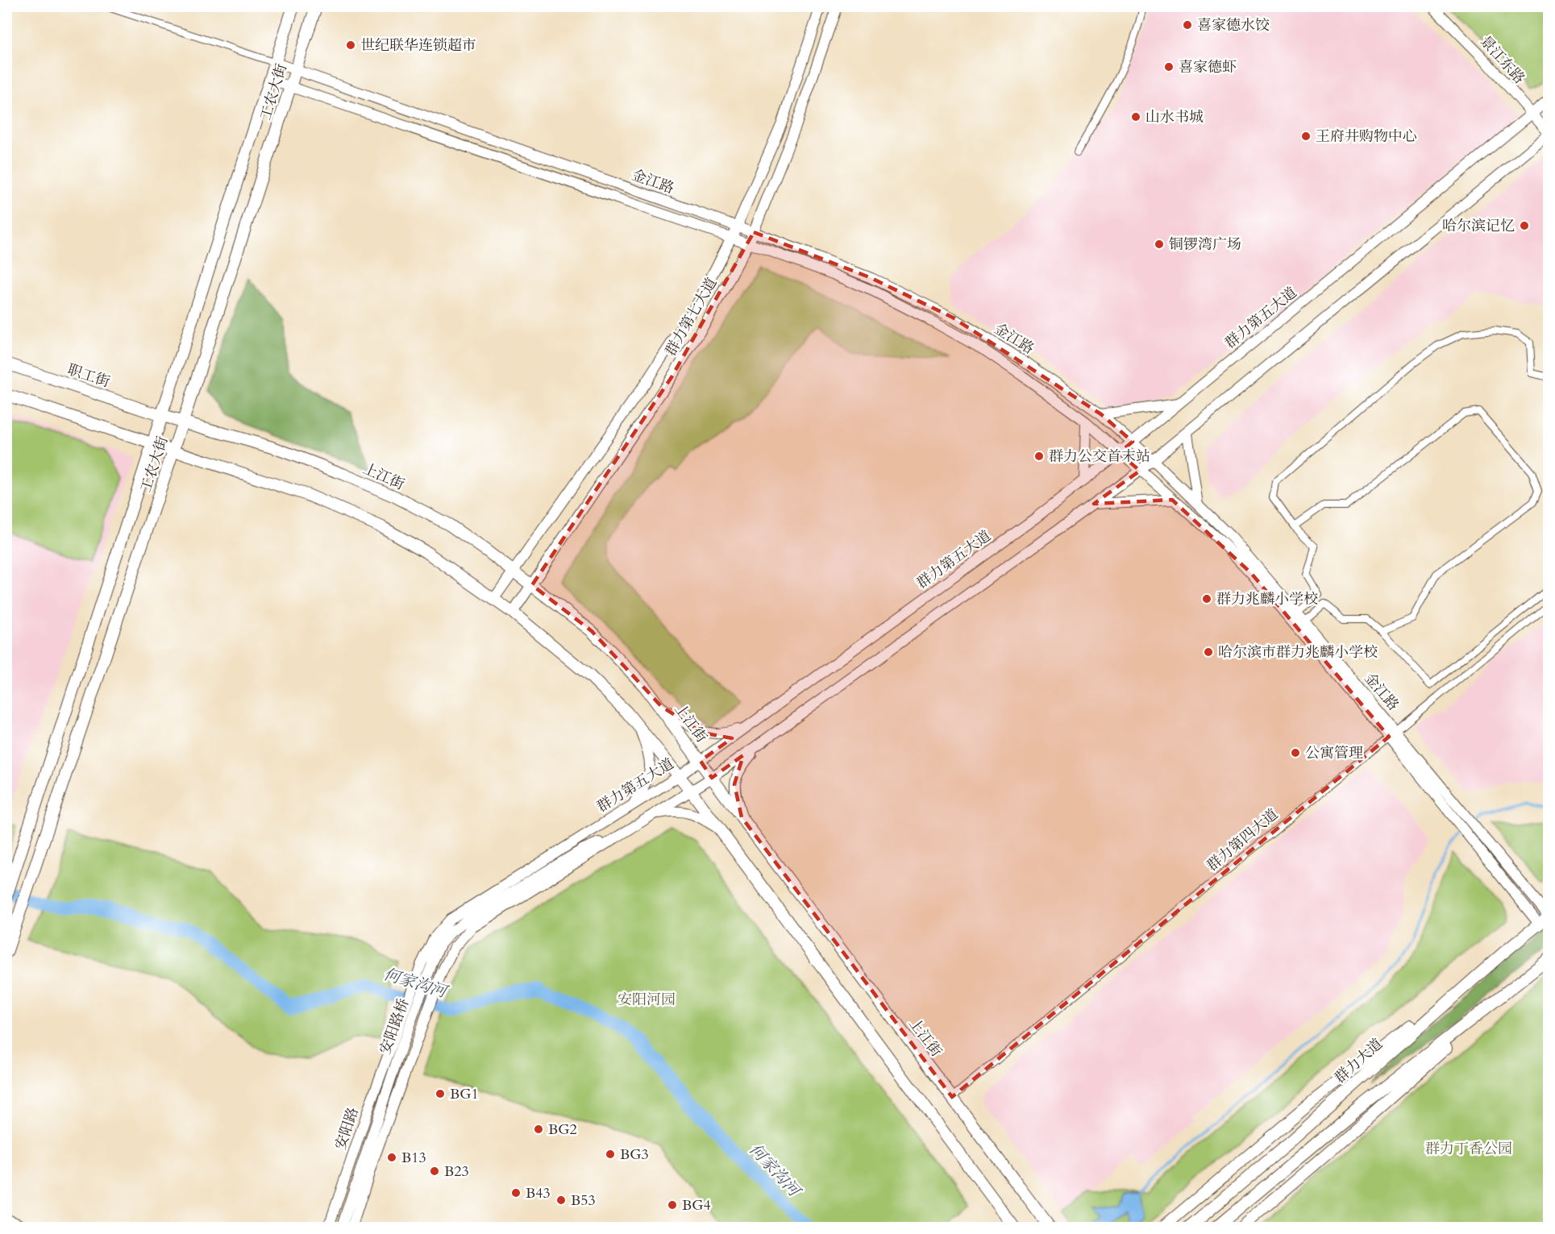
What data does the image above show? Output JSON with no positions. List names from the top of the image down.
{
  "streets": {
    "main road": [
      "景江东路",
      "工农大街",
      "金江路",
      "群力第七大道",
      "群力第五大道",
      "职工街",
      "上江街",
      "安阳路桥",
      "群力大道",
      "安阳路"
    ],
    "street": ["群力第四大道"]
  },
  "crossings": [
    ["景江东路", "群力第五大道"],
    ["工农大街", "金江路"],
    ["工农大街", "职工街"],
    ["工农大街", "上江街"],
    ["金江路", "群力第七大道"],
    ["金江路", "群力第五大道"],
    ["金江路", "群力第四大道"],
    ["金江路", "群力大道"],
    ["群力第七大道", "上江街"],
    ["群力第五大道", "上江街"],
    ["群力第五大道", "安阳路"],
    ["职工街", "上江街"],
    ["上江街", "群力第四大道"]
  ],
  "water": ["何家沟河"],
  "parks": ["安阳河园", "群力丁香公园"],
  "places": [
    "喜家德水饺",
    "世纪联华连锁超市",
    "喜家德虾",
    "山水书城",
    "王府井购物中心",
    "哈尔滨记忆",
    "铜锣湾广场",
    "群力公交首末站",
    "群力兆麟小学校",
    "哈尔滨市群力兆麟小学校",
    "公寓管理",
    "BG1",
    "BG2",
    "BG3",
    "B13",
    "B23",
    "B43",
    "B53",
    "BG4"
  ]
}
